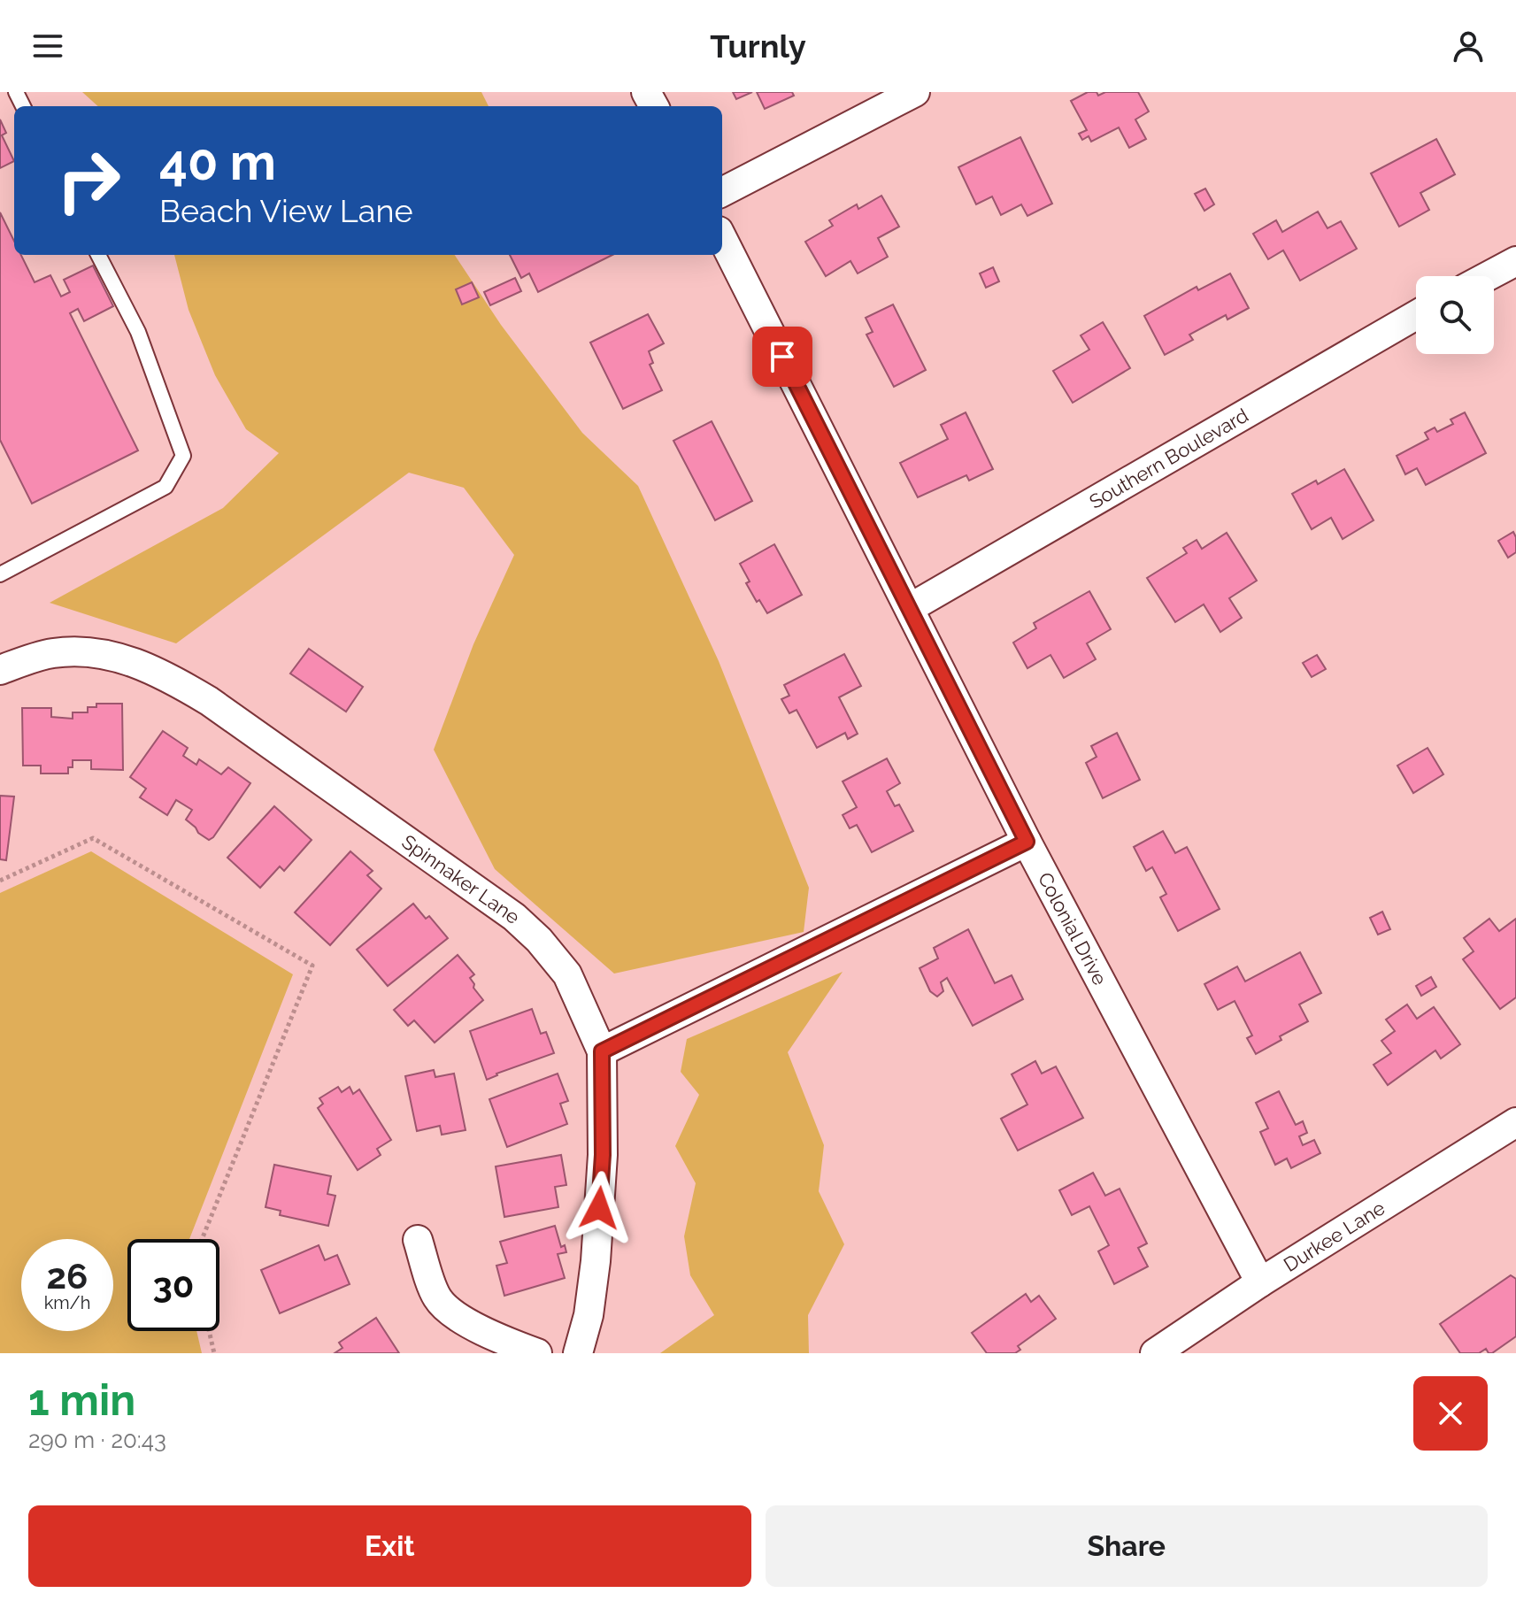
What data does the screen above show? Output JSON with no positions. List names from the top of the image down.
{
  "streets": {
    "street": [
      "Southern Boulevard",
      "Spinnaker Lane",
      "Colonial Drive",
      "Durkee Lane"
    ]
  },
  "crossings": [
    ["Southern Boulevard", "Colonial Drive"],
    ["Colonial Drive", "Durkee Lane"]
  ],
  "page": {
    "header": "Turnly",
    "turn": ["40 m", "Beach View Lane"],
    "speed": "26 km/h",
    "limit": "30",
    "heading": ["1 min", "290 m · 20:43"],
    "buttons": ["Exit", "Share"]
  }
}
